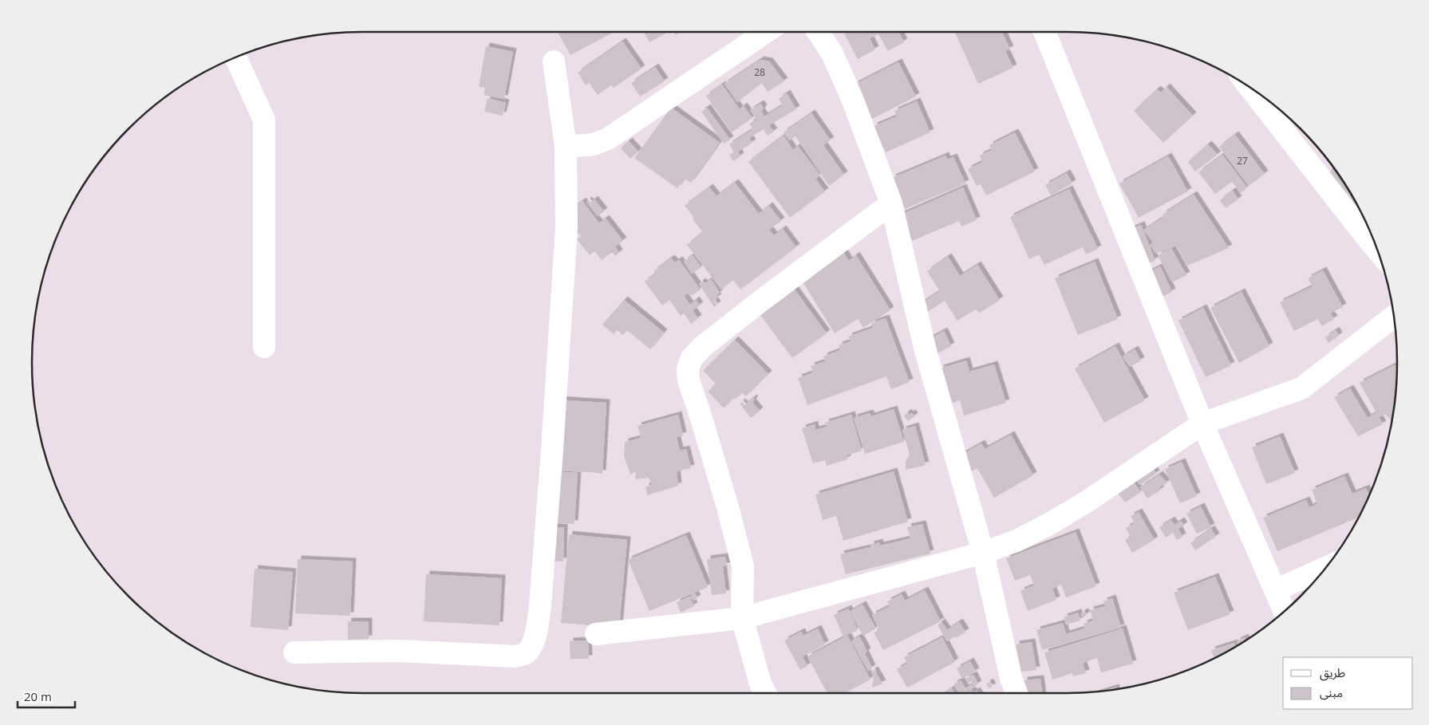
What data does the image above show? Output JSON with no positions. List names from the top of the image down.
{
  "house_numbers": ["28", "27"],
  "legend": ["طريق", "مبنى"],
  "scale_bar": "20 m"
}
